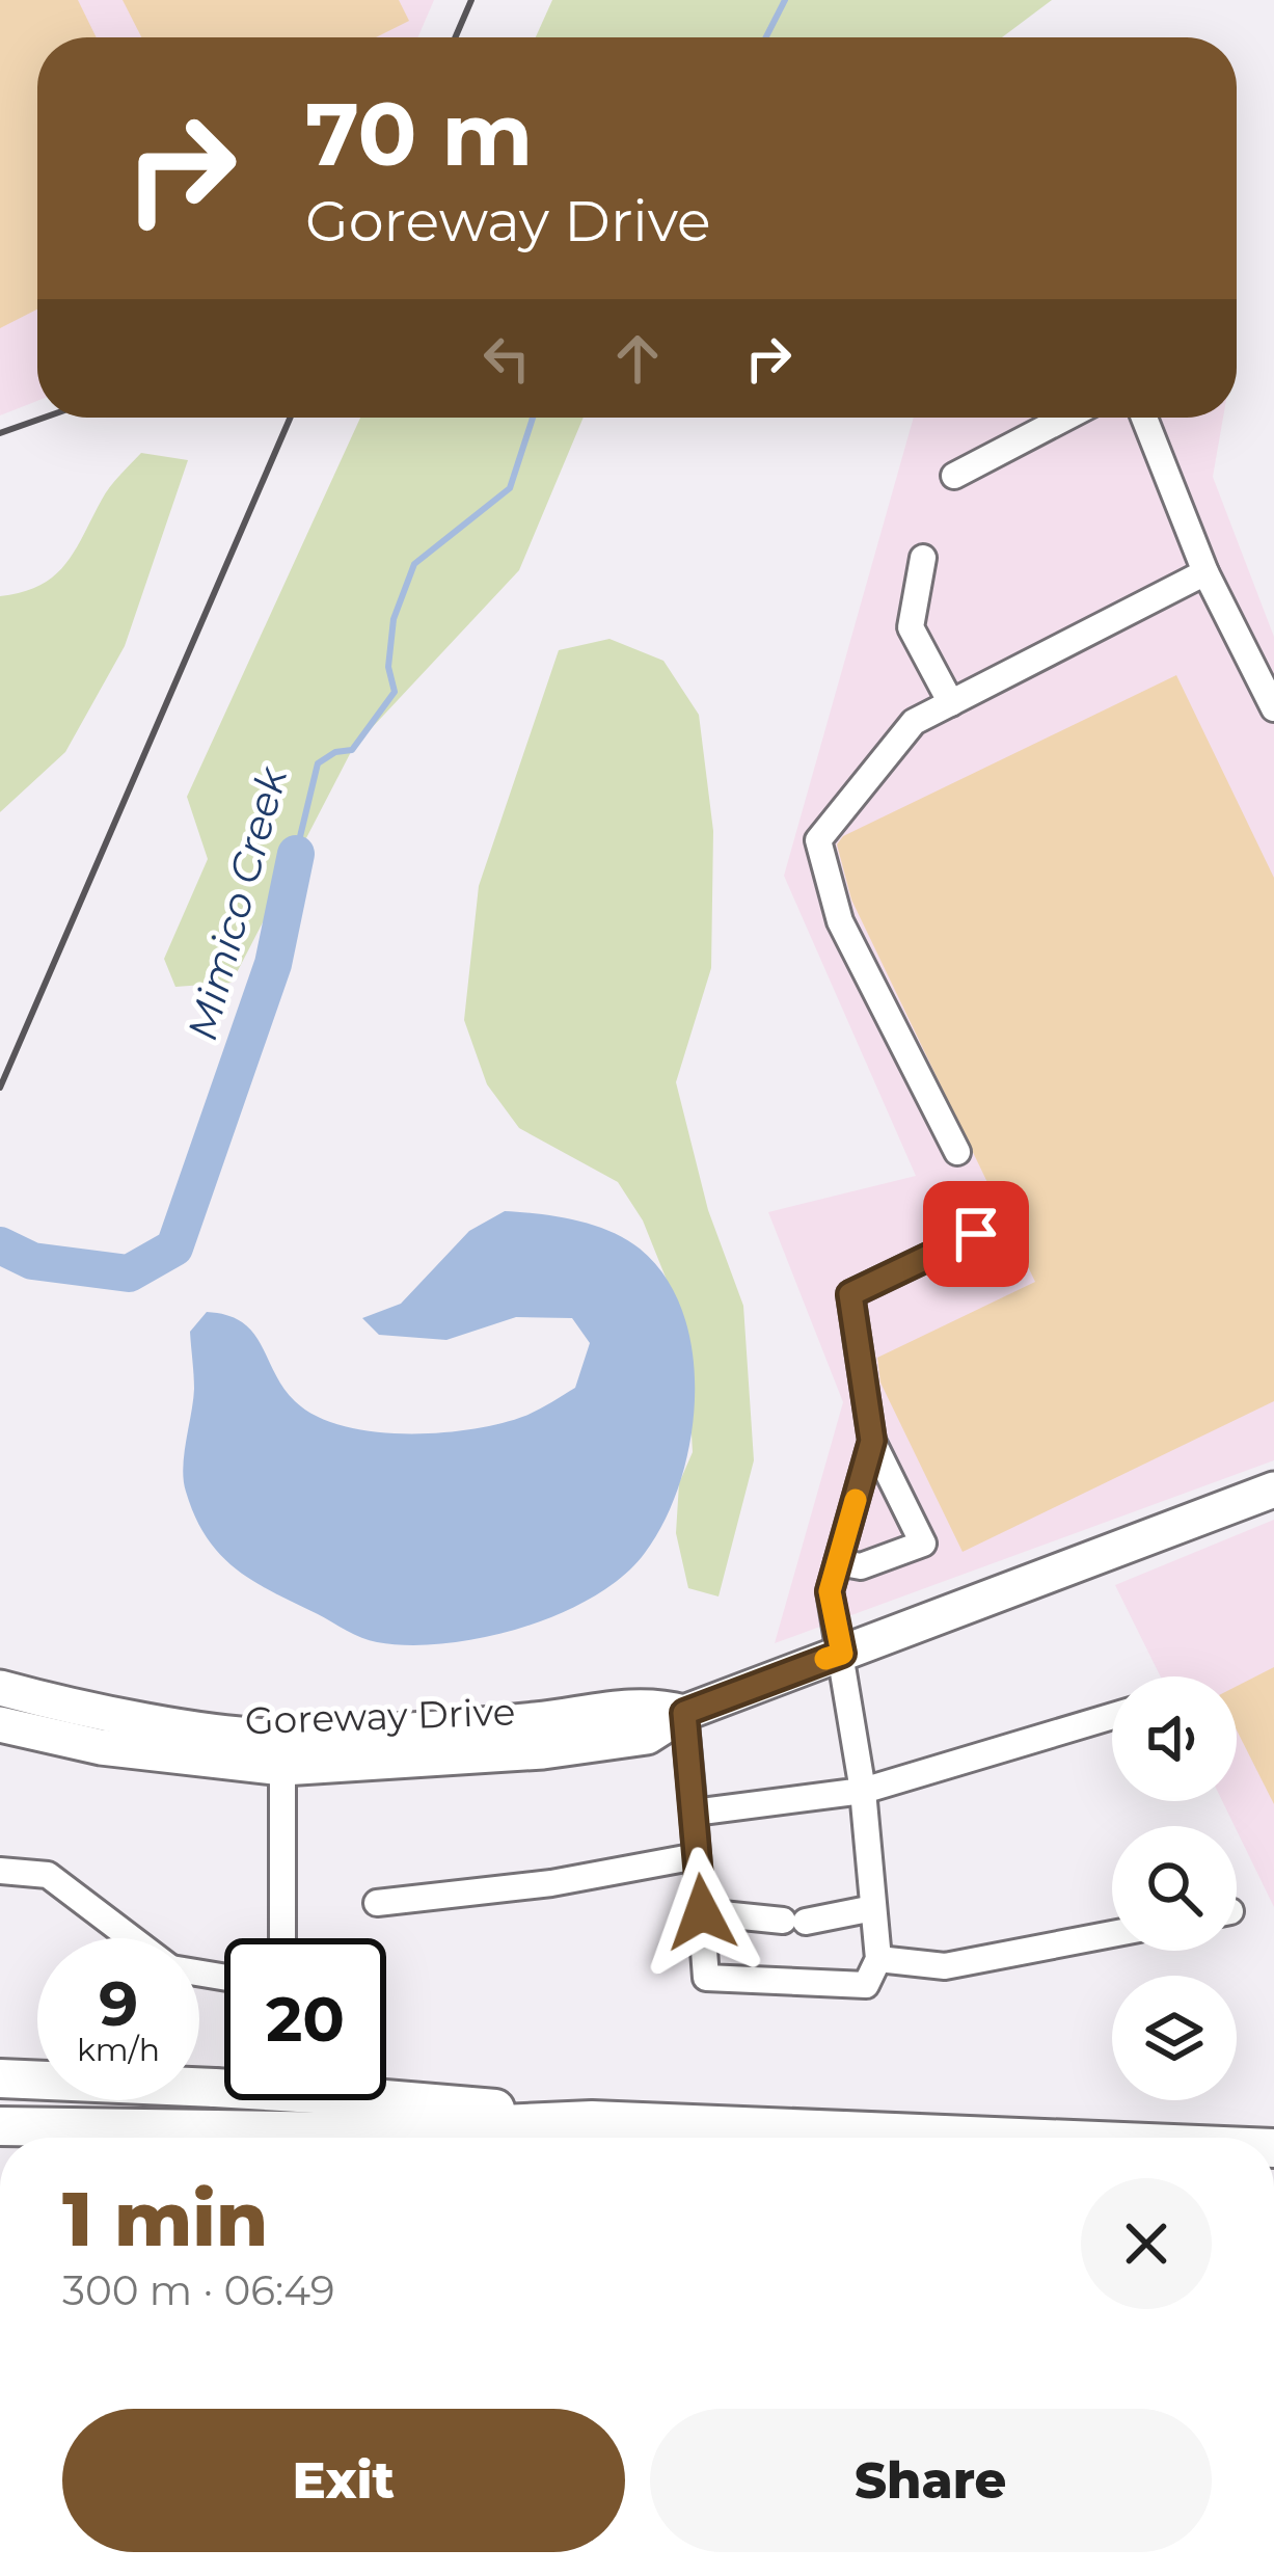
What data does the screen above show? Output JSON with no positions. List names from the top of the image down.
{
  "streets": {
    "main road": ["Goreway Drive"]
  },
  "water": ["Mimico Creek"],
  "page": {
    "turn": ["70 m", "Goreway Drive"],
    "speed": "9 km/h",
    "limit": "20",
    "heading": ["1 min", "300 m · 06:49"],
    "buttons": ["Exit", "Share"]
  }
}
